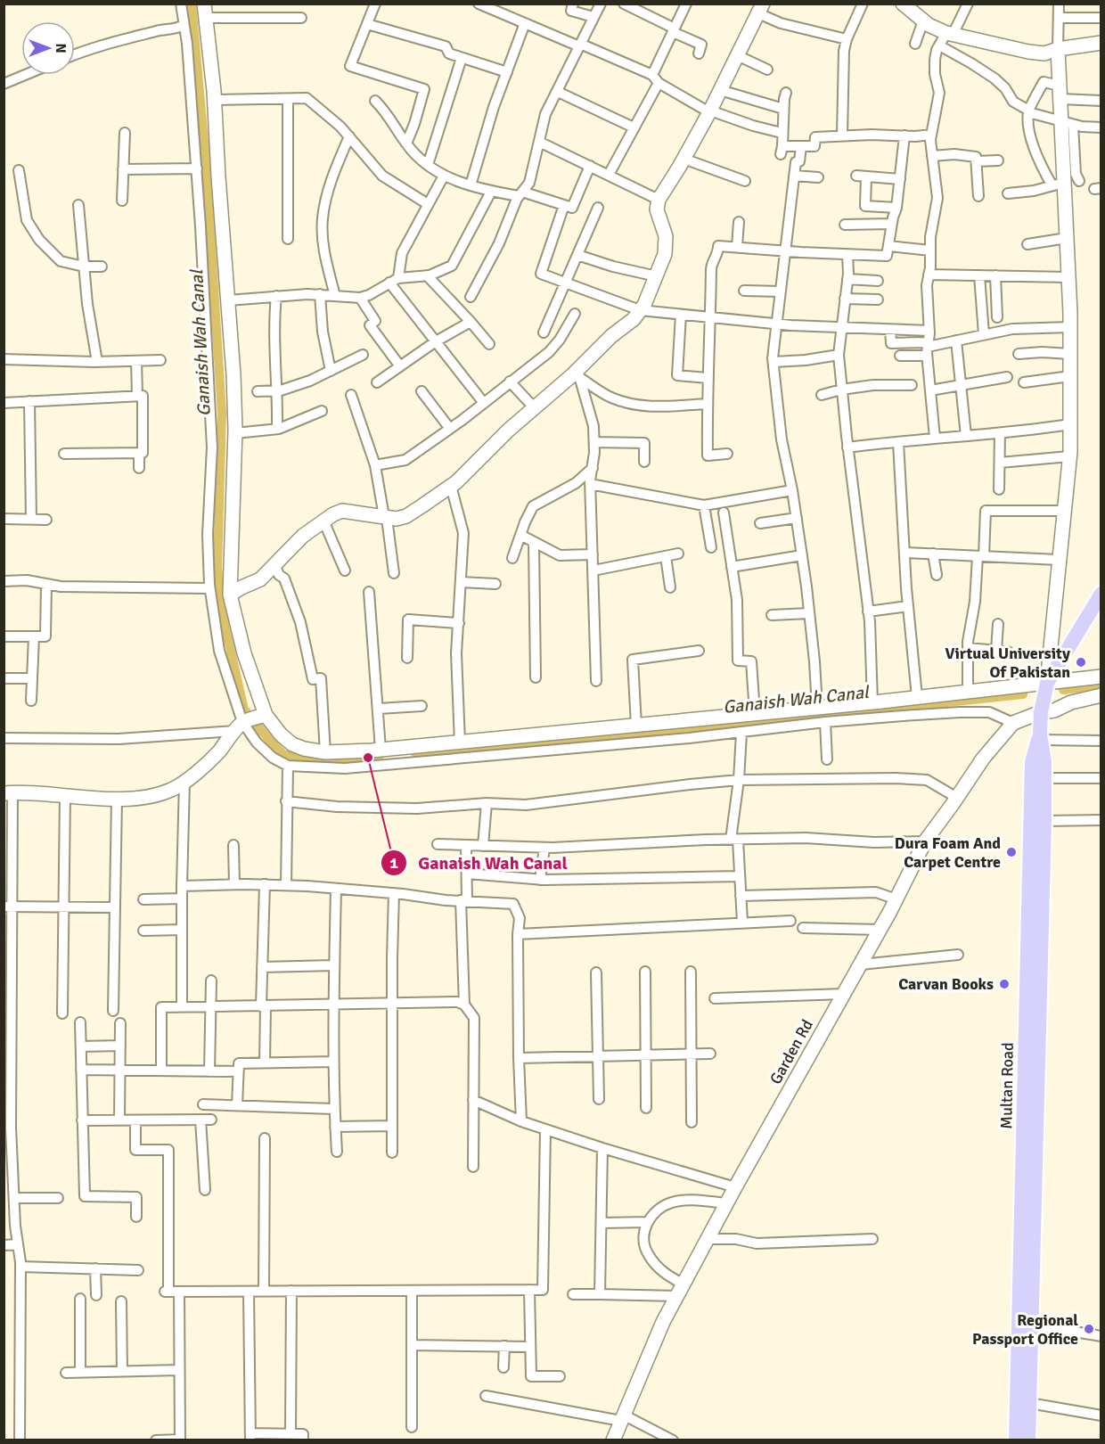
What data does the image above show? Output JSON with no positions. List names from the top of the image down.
{
  "streets": {
    "main road": ["Multan Road"],
    "street": ["Garden Rd"]
  },
  "crossings": [
    ["Garden Rd", "Multan Road"]
  ],
  "water": ["Ganaish Wah Canal"],
  "places": [
    "Virtual University Of Pakistan",
    "Ganaish Wah Canal",
    "Dura Foam And Carpet Centre",
    "Carvan Books",
    "Regional Passport Office"
  ],
  "north": "right"
}
